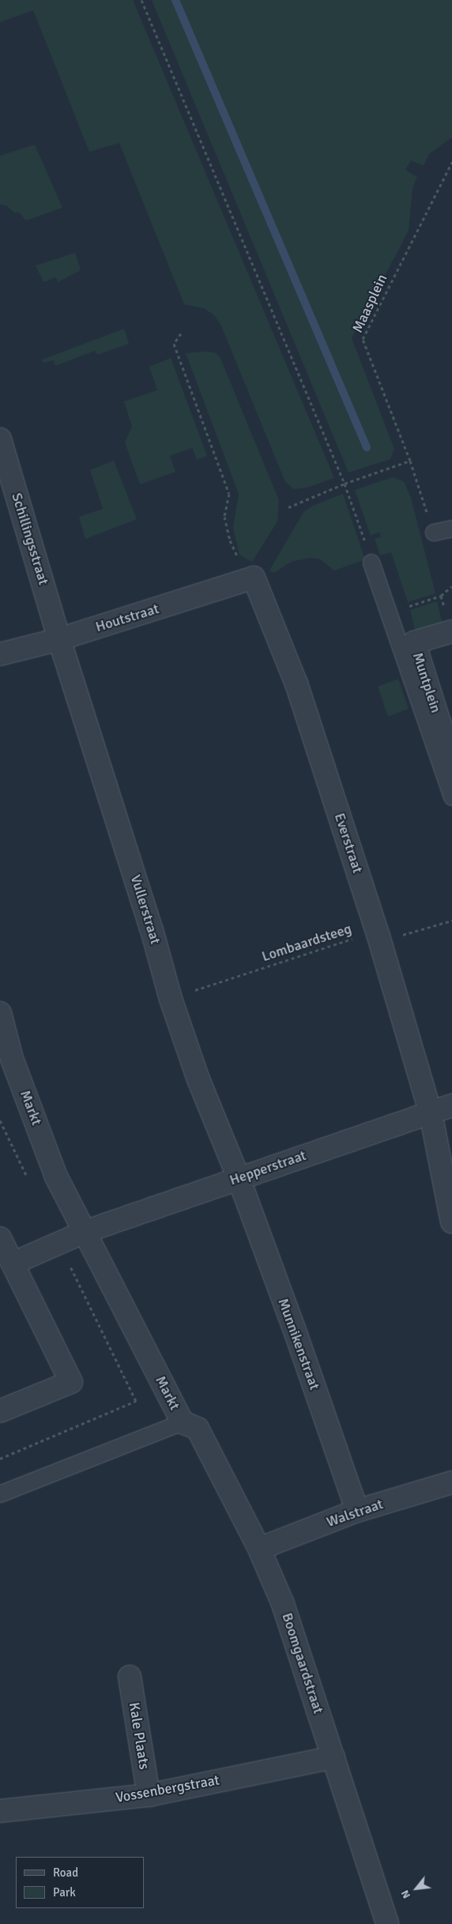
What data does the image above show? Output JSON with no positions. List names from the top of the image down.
{
  "streets": {
    "street": [
      "Schillingsstraat",
      "Houtstraat",
      "Muntplein",
      "Everstraat",
      "Vullerstraat",
      "Markt",
      "Hepperstraat",
      "Munnikenstraat",
      "Walstraat",
      "Boomgaardstraat",
      "Kale Plaats",
      "Vossenbergstraat"
    ],
    "path": ["Maasplein", "Lombaardsteeg"]
  },
  "crossings": [
    ["Schillingsstraat", "Houtstraat"],
    ["Schillingsstraat", "Vullerstraat"],
    ["Houtstraat", "Everstraat"],
    ["Houtstraat", "Vullerstraat"],
    ["Everstraat", "Lombaardsteeg"],
    ["Everstraat", "Hepperstraat"],
    ["Vullerstraat", "Lombaardsteeg"],
    ["Vullerstraat", "Hepperstraat"],
    ["Vullerstraat", "Munnikenstraat"],
    ["Markt", "Hepperstraat"],
    ["Markt", "Boomgaardstraat"],
    ["Hepperstraat", "Munnikenstraat"],
    ["Munnikenstraat", "Walstraat"],
    ["Walstraat", "Boomgaardstraat"],
    ["Boomgaardstraat", "Vossenbergstraat"],
    ["Kale Plaats", "Vossenbergstraat"]
  ],
  "legend": ["Road", "Park"],
  "north": "bottom left"
}
